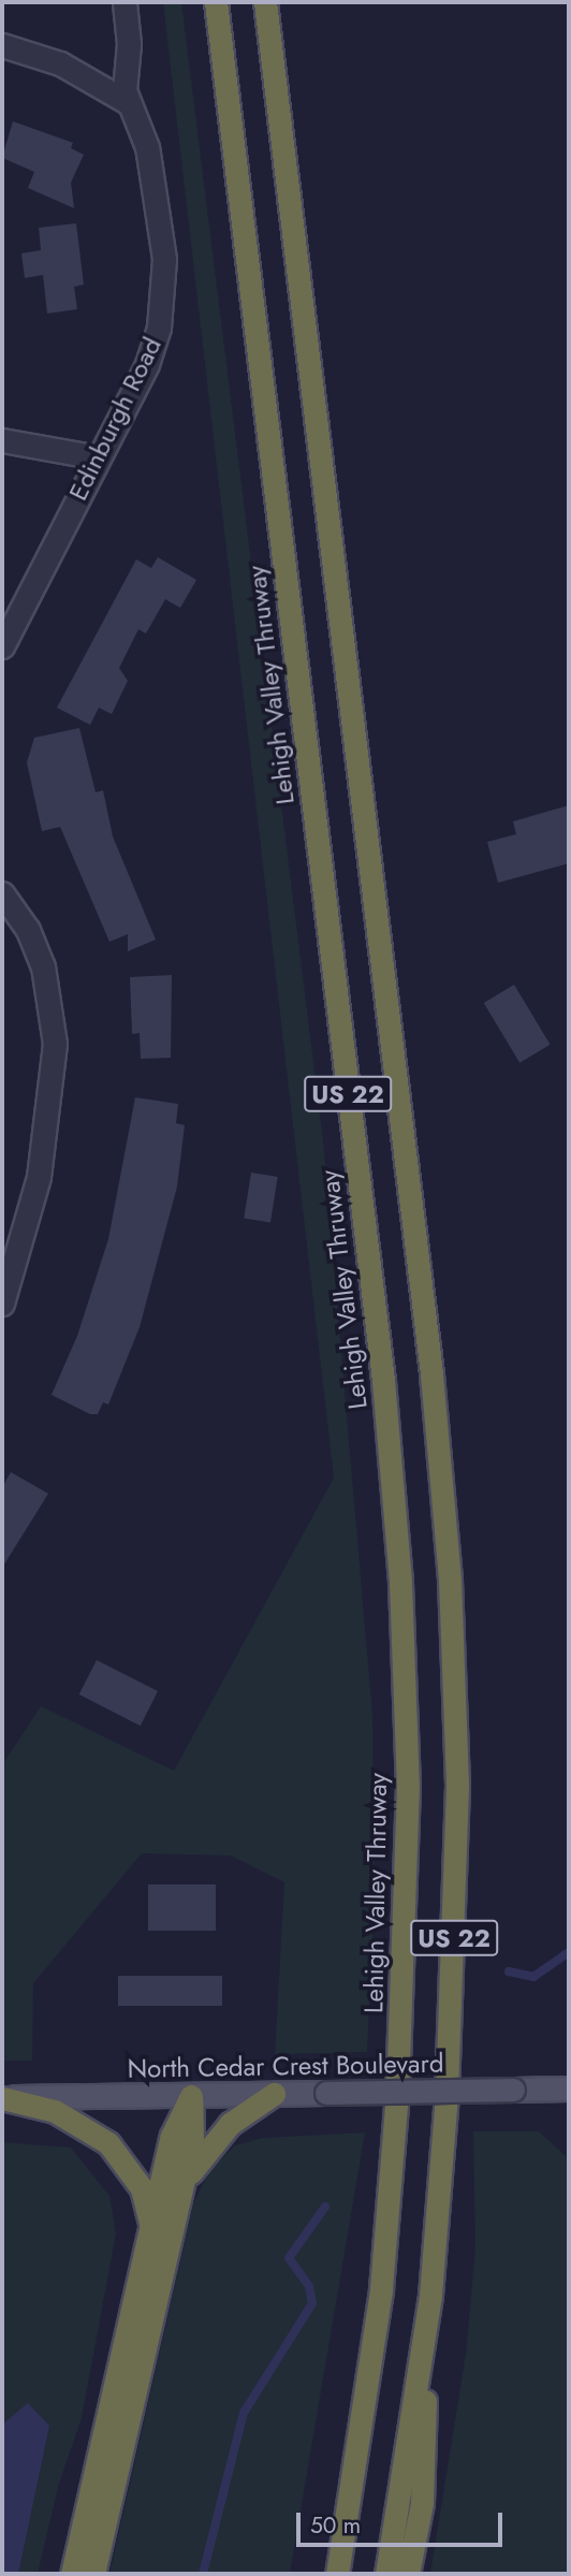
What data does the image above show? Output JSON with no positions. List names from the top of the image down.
{
  "streets": {
    "highway": ["Lehigh Valley Thruway", "US 22"],
    "main road": ["North Cedar Crest Boulevard"],
    "street": ["Edinburgh Road"]
  },
  "scale_bar": "50 m"
}
